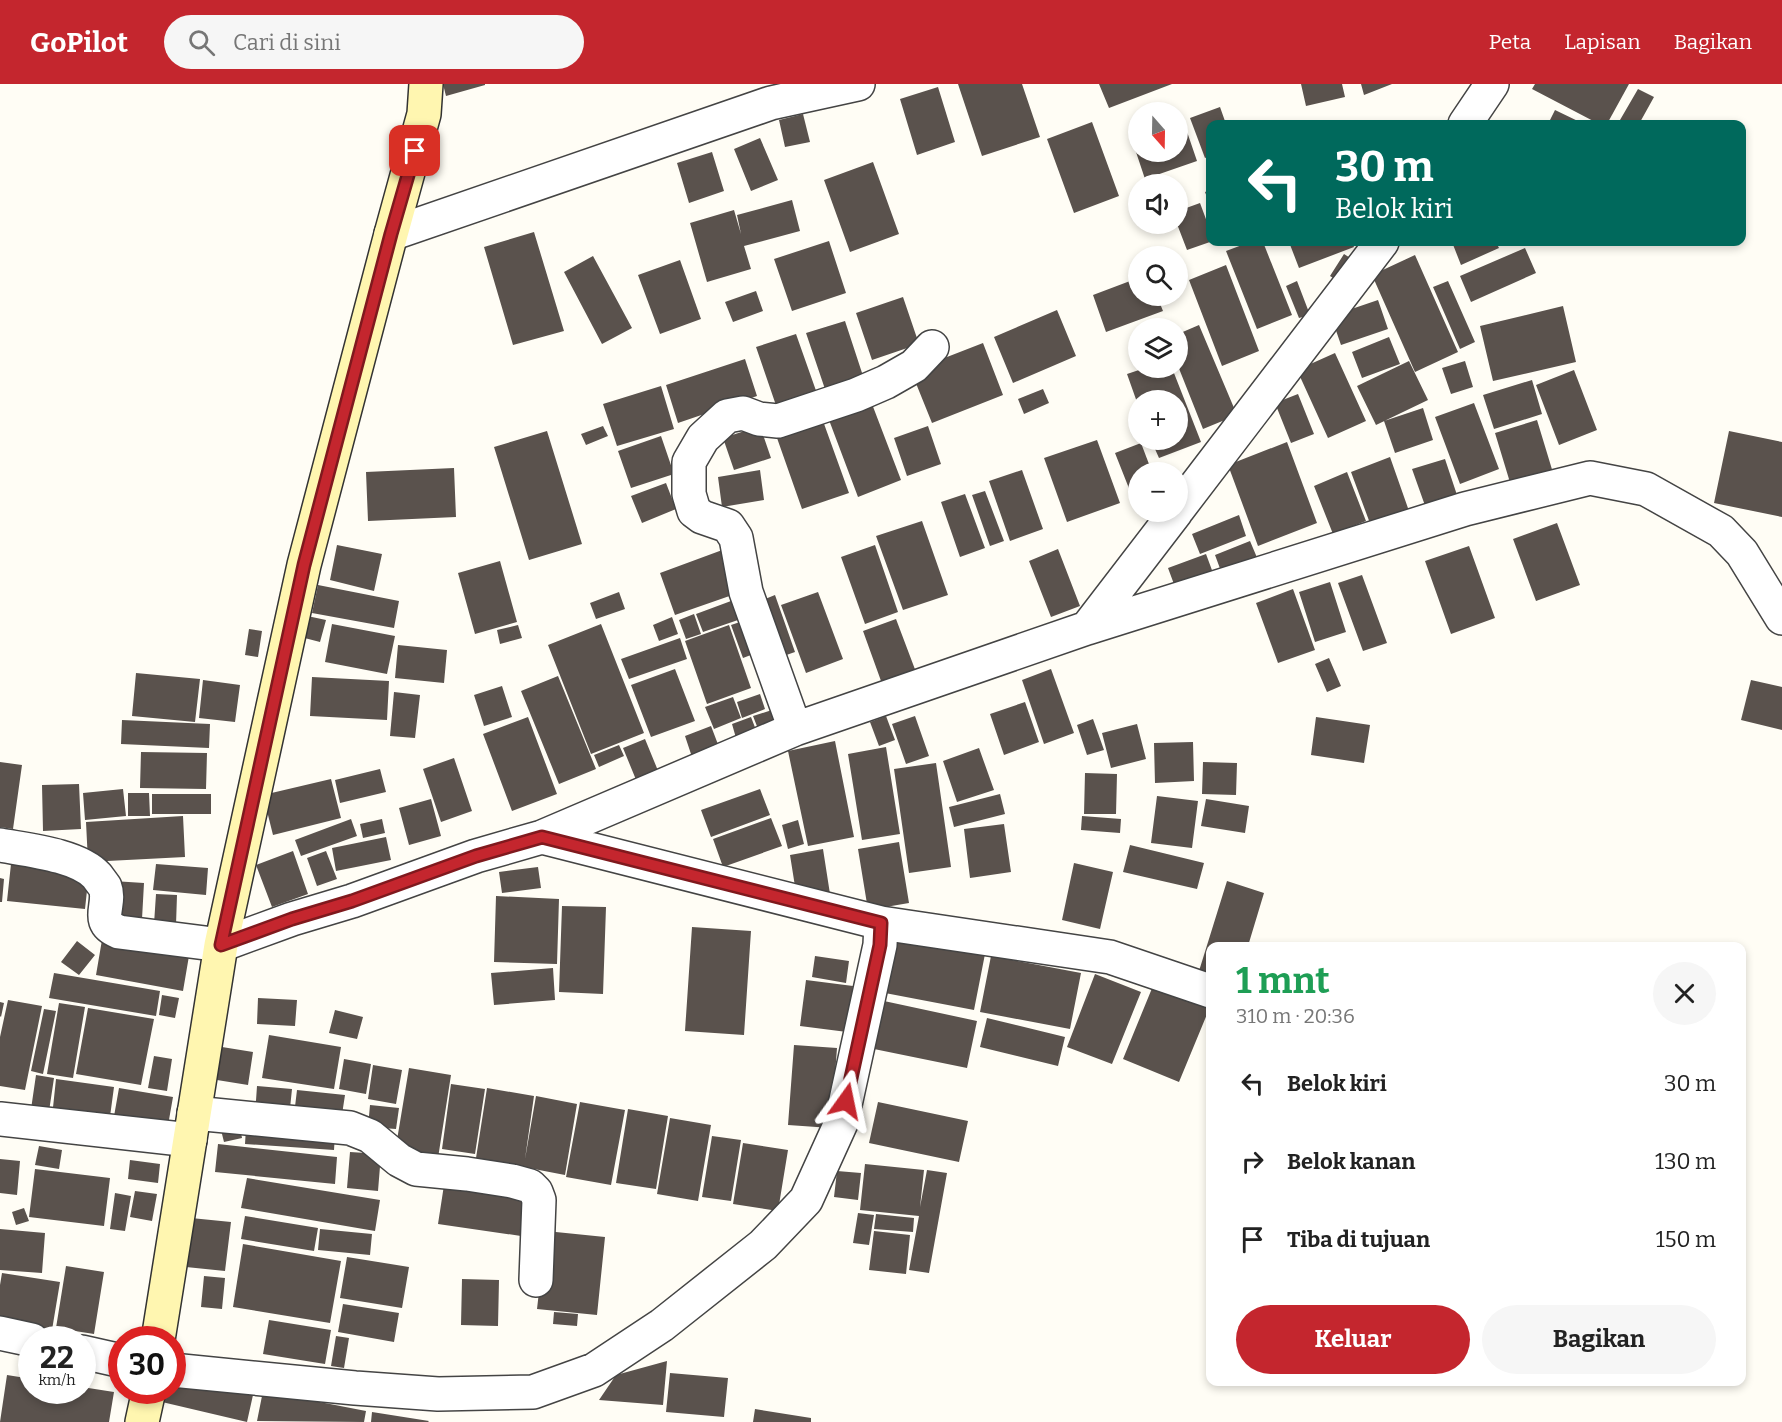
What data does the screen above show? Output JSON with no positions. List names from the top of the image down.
{
  "north": "bottom",
  "page": {
    "header": "GoPilot",
    "search": "Cari di sini",
    "nav": ["Peta", "Lapisan", "Bagikan"],
    "map_buttons": ["+", "−"],
    "turn": ["30 m", "Belok kiri"],
    "heading": ["1 mnt", "310 m · 20:36"],
    "list": [
      {
        "name": "Belok kiri",
        "value": "30 m"
      },
      {
        "name": "Belok kanan",
        "value": "130 m"
      },
      {
        "name": "Tiba di tujuan",
        "value": "150 m"
      }
    ],
    "buttons": ["Keluar", "Bagikan"],
    "speed": "22 km/h",
    "limit": "30"
  }
}
